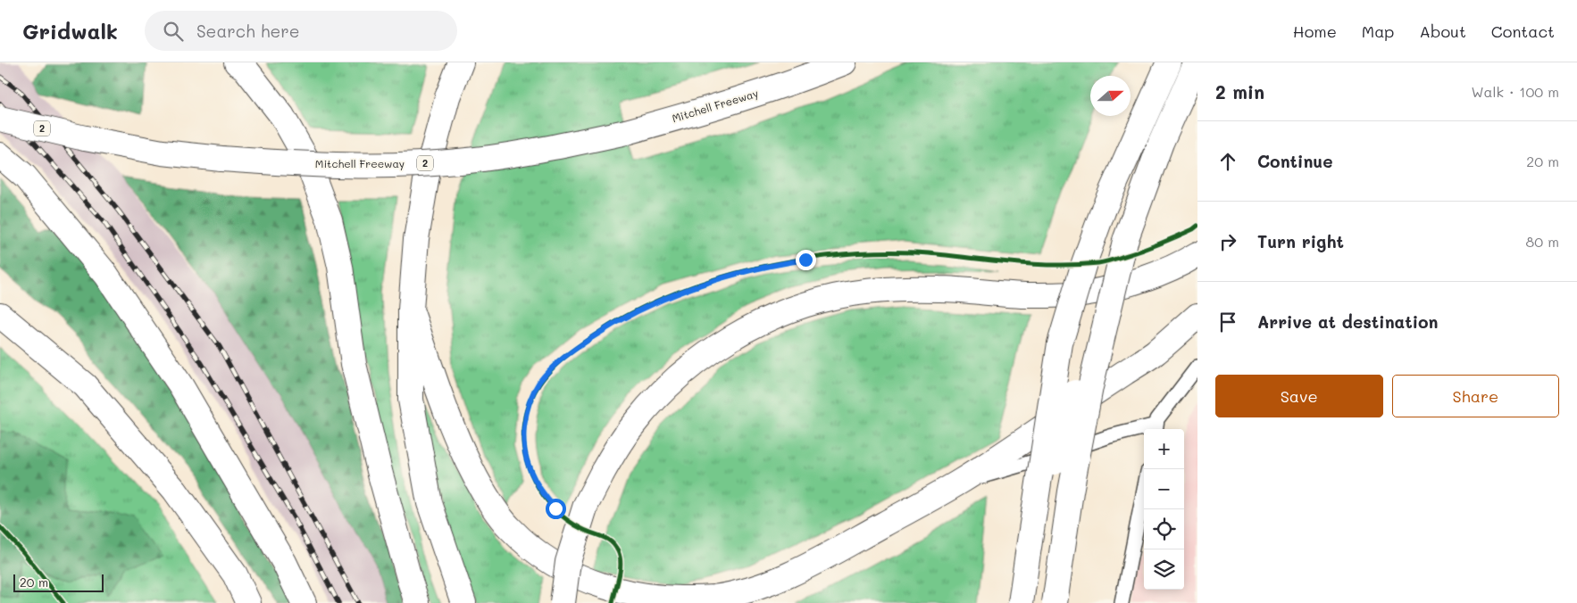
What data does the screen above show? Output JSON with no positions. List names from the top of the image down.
{
  "streets": {
    "highway": ["Mitchell Freeway", "2"]
  },
  "scale_bar": "20 m",
  "north": "right",
  "page": {
    "header": "Gridwalk",
    "search": "Search here",
    "nav": [
      "Home",
      "Map",
      "About",
      "Contact"
    ],
    "heading": ["2 min", "Walk · 100 m"],
    "list": [
      ["Continue", "20 m"],
      ["Turn right", "80 m"],
      "Arrive at destination"
    ],
    "buttons": ["Save", "Share"],
    "map_buttons": ["+", "−"],
    "scale": "20 m"
  }
}
